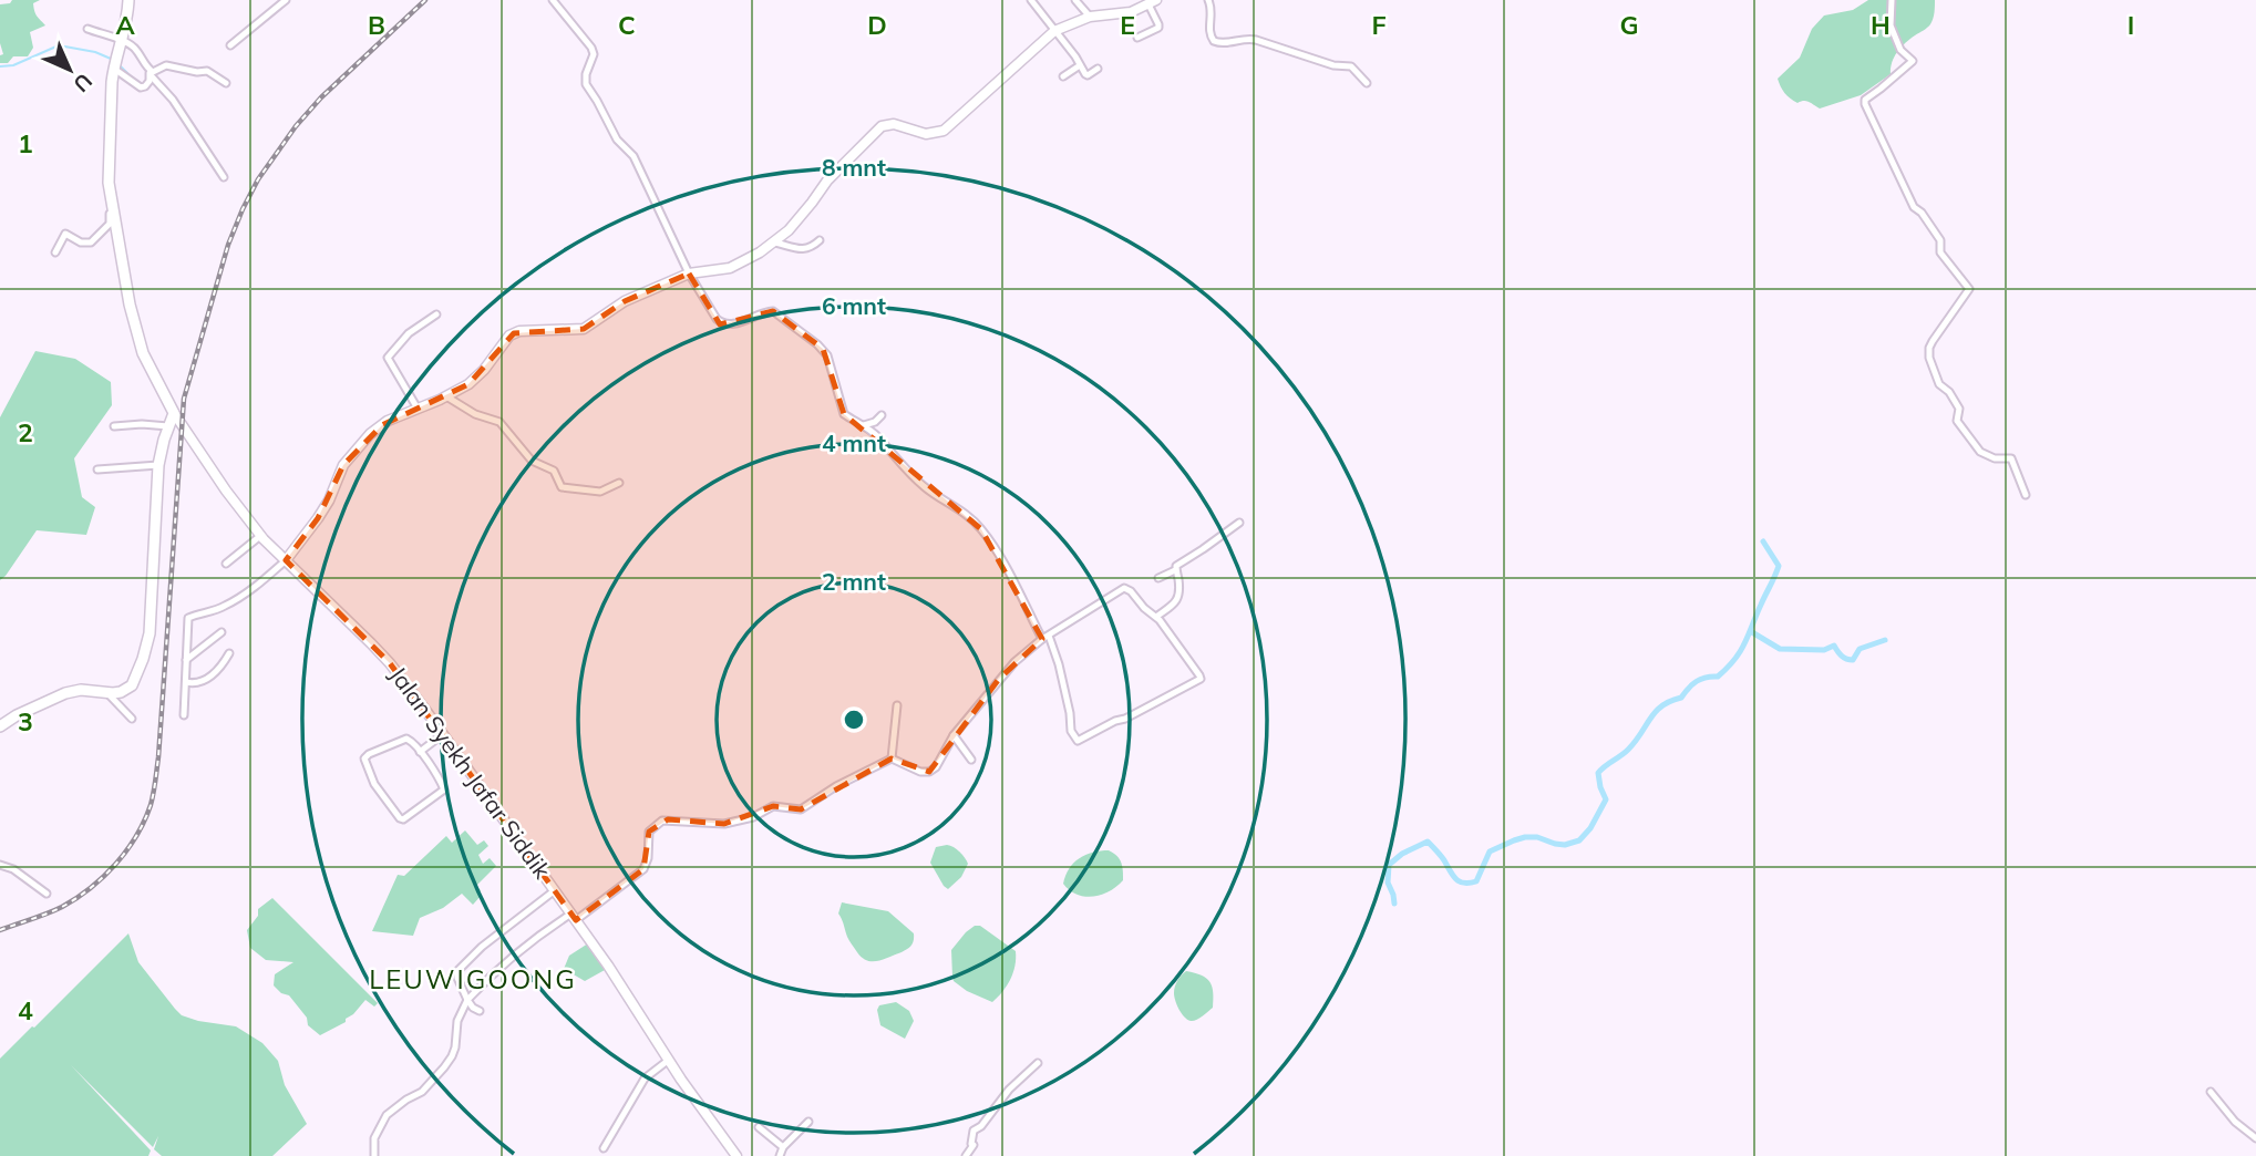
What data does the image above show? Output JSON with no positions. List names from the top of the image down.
{
  "streets": {
    "street": ["Jalan Syekh Jafar Siddik"]
  },
  "districts": ["LEUWIGOONG"],
  "north": "bottom right",
  "grid": {
    "columns": [
      "A",
      "B",
      "C",
      "D",
      "E",
      "F",
      "G",
      "H",
      "I"
    ],
    "rows": [
      "1",
      "2",
      "3",
      "4"
    ]
  },
  "rings": [
    "8 mnt",
    "6 mnt",
    "4 mnt",
    "2 mnt"
  ]
}
